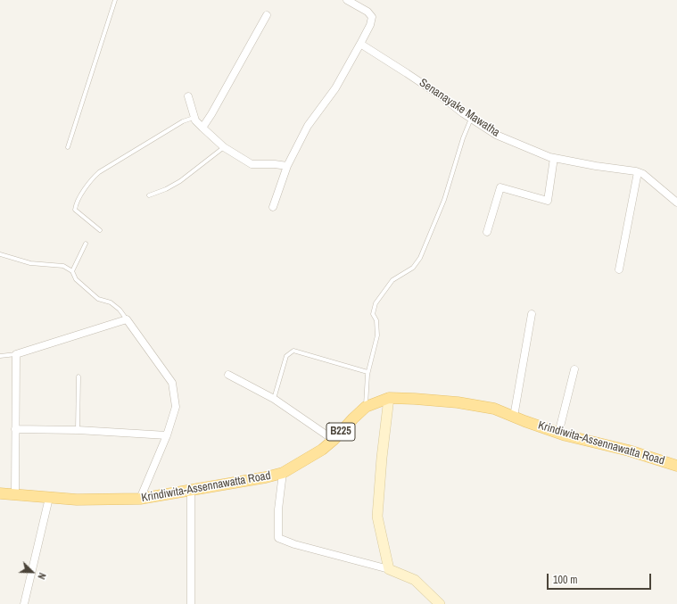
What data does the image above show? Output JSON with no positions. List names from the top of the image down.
{
  "streets": {
    "main road": ["B225", "Krindiwita-Assennawatta Road"],
    "street": ["Senanayake Mawatha"]
  },
  "scale_bar": "100 m",
  "north": "bottom right"
}
